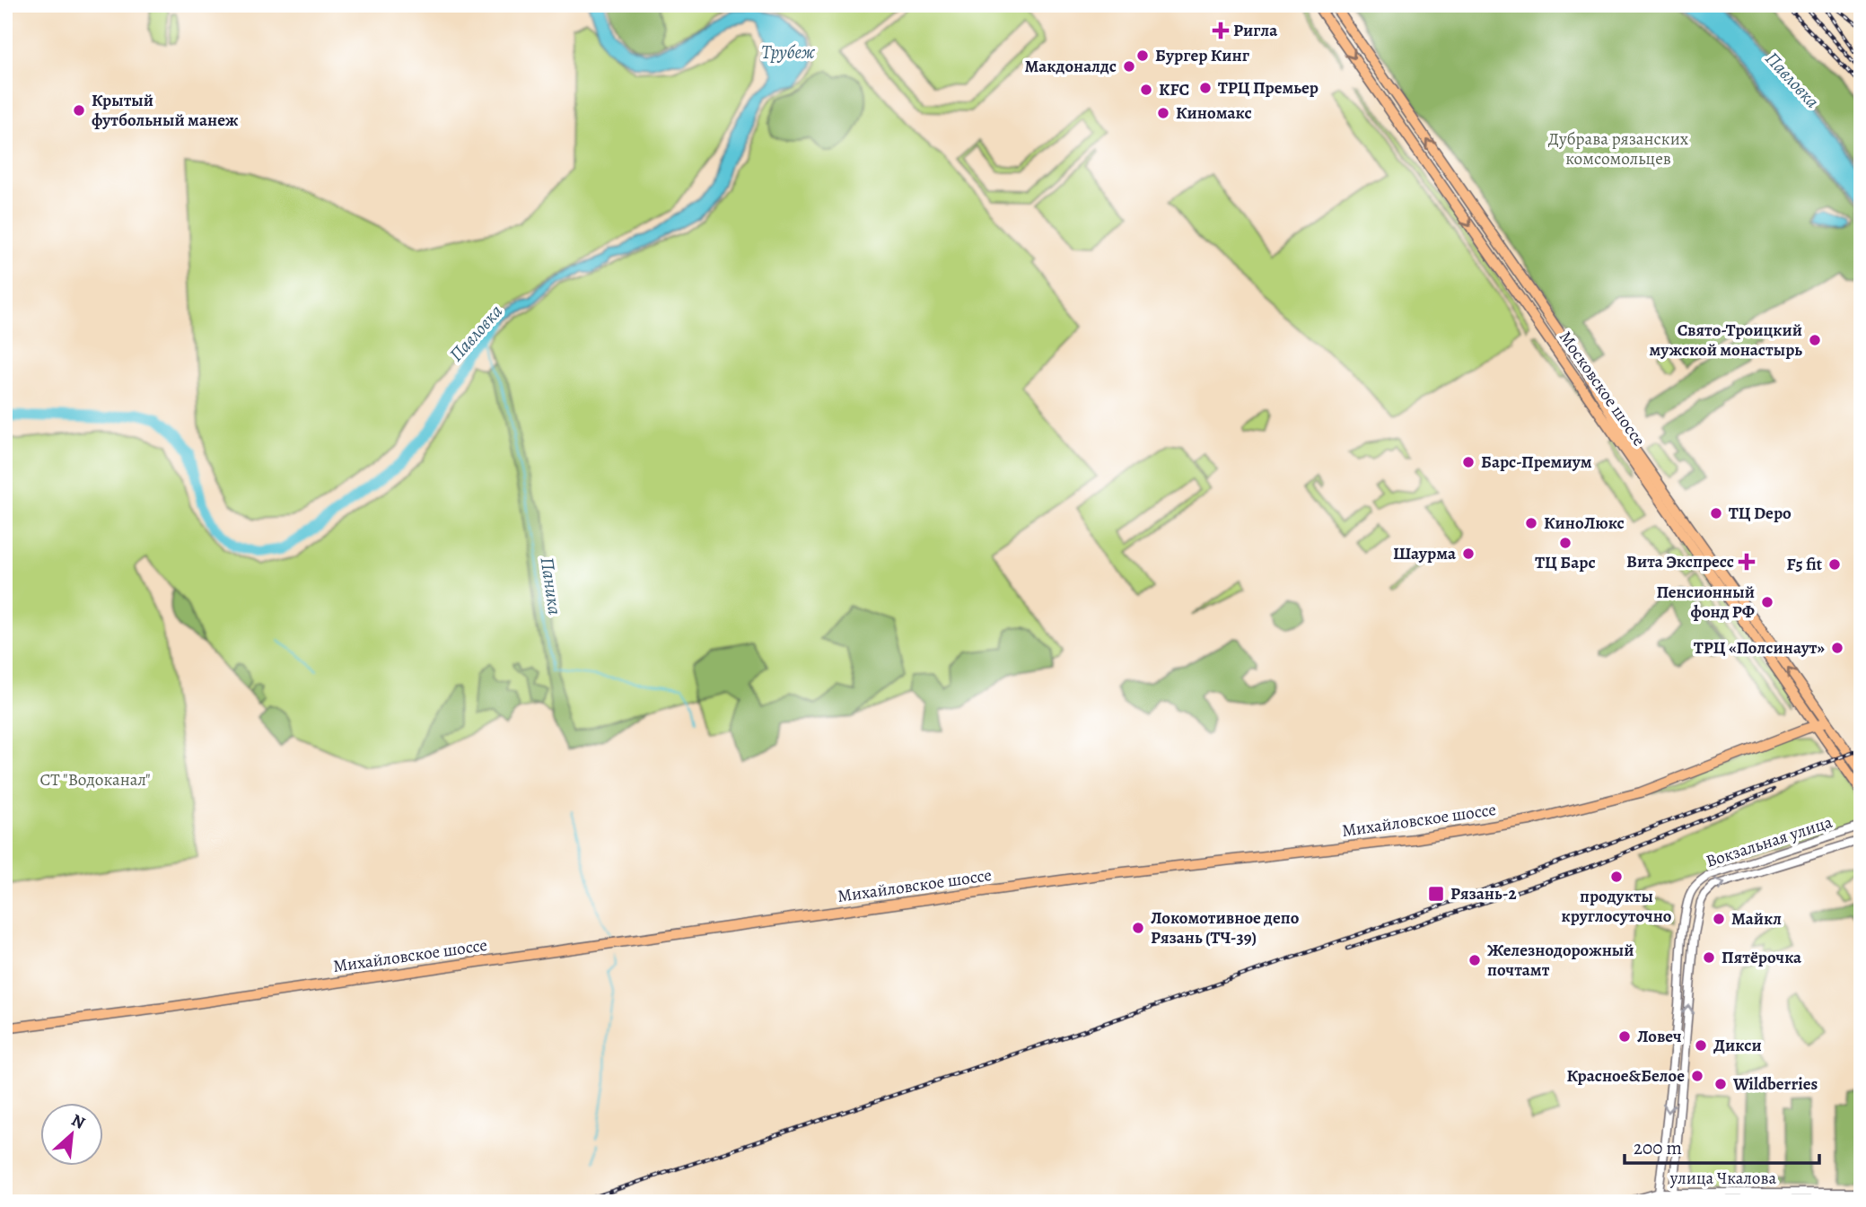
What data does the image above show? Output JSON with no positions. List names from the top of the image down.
{
  "streets": {
    "main road": ["Московское шоссе", "Михайловское шоссе"],
    "street": ["Вокзальная улица", "улица Чкалова"]
  },
  "crossings": [
    ["Московское шоссе", "Михайловское шоссе"],
    ["Вокзальная улица", "улица Чкалова"]
  ],
  "water": ["Трубеж", "Павловка", "Паника"],
  "parks": ["Дубрава рязанских комсомольцев", "СТ \"Водоканал\""],
  "places": {
    "health": ["Ригла", "Вита Экспресс"],
    "other": [
      "Бургер Кинг",
      "Макдоналдс",
      "ТРЦ Премьер",
      "KFC",
      "Крытый футбольный манеж",
      "Киномакс",
      "Свято-Троицкий мужской монастырь",
      "Барс-Премиум",
      "ТЦ Depo",
      "КиноЛюкс",
      "ТЦ Барс",
      "Шаурма",
      "F5 fit",
      "Пенсионный фонд РФ",
      "ТРЦ «Полсинаут»",
      "продукты круглосуточно",
      "Майкл",
      "Локомотивное депо Рязань (ТЧ-39)",
      "Пятёрочка",
      "Железнодорожный почтамт",
      "Ловеч",
      "Дикси",
      "Красное&Белое",
      "Wildberries"
    ],
    "transit": ["Рязань-2"]
  },
  "scale_bar": "200 m",
  "north": "top right"
}
